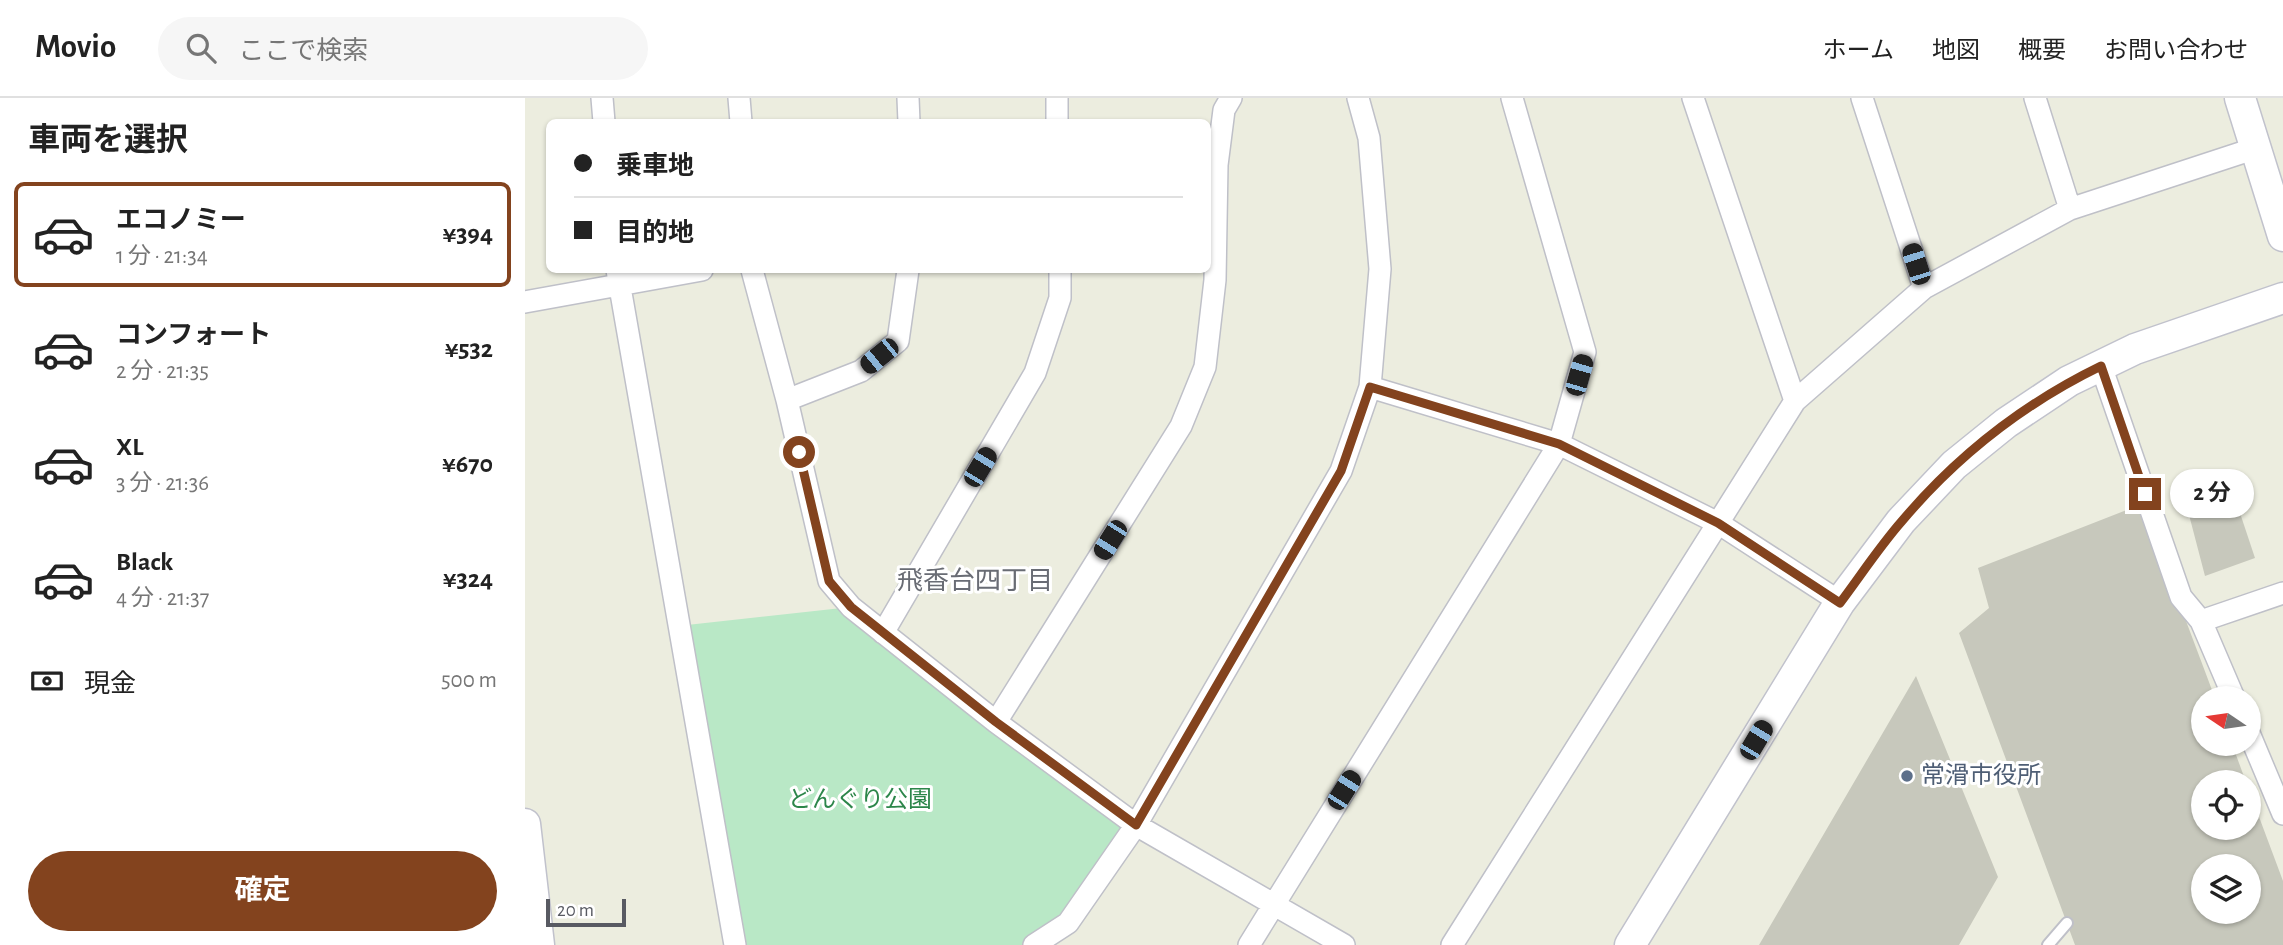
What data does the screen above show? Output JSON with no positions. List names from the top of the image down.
{
  "districts": ["飛香台四丁目"],
  "parks": ["どんぐり公園"],
  "places": ["常滑市役所"],
  "scale_bar": "20 m",
  "north": "left",
  "page": {
    "header": "Movio",
    "search": "ここで検索",
    "nav": [
      "ホーム",
      "地図",
      "概要",
      "お問い合わせ"
    ],
    "heading": "車両を選択",
    "banner": ["乗車地", "目的地"],
    "list": [
      {
        "name": "エコノミー",
        "note": "1 分 · 21:34",
        "value": "¥394"
      },
      {
        "name": "コンフォート",
        "note": "2 分 · 21:35",
        "value": "¥532"
      },
      {
        "name": "XL",
        "note": "3 分 · 21:36",
        "value": "¥670"
      },
      {
        "name": "Black",
        "note": "4 分 · 21:37",
        "value": "¥324"
      }
    ],
    "bubble": "2 分",
    "pay": ["現金", "500 m"],
    "buttons": "確定",
    "scale": "20 m"
  }
}
